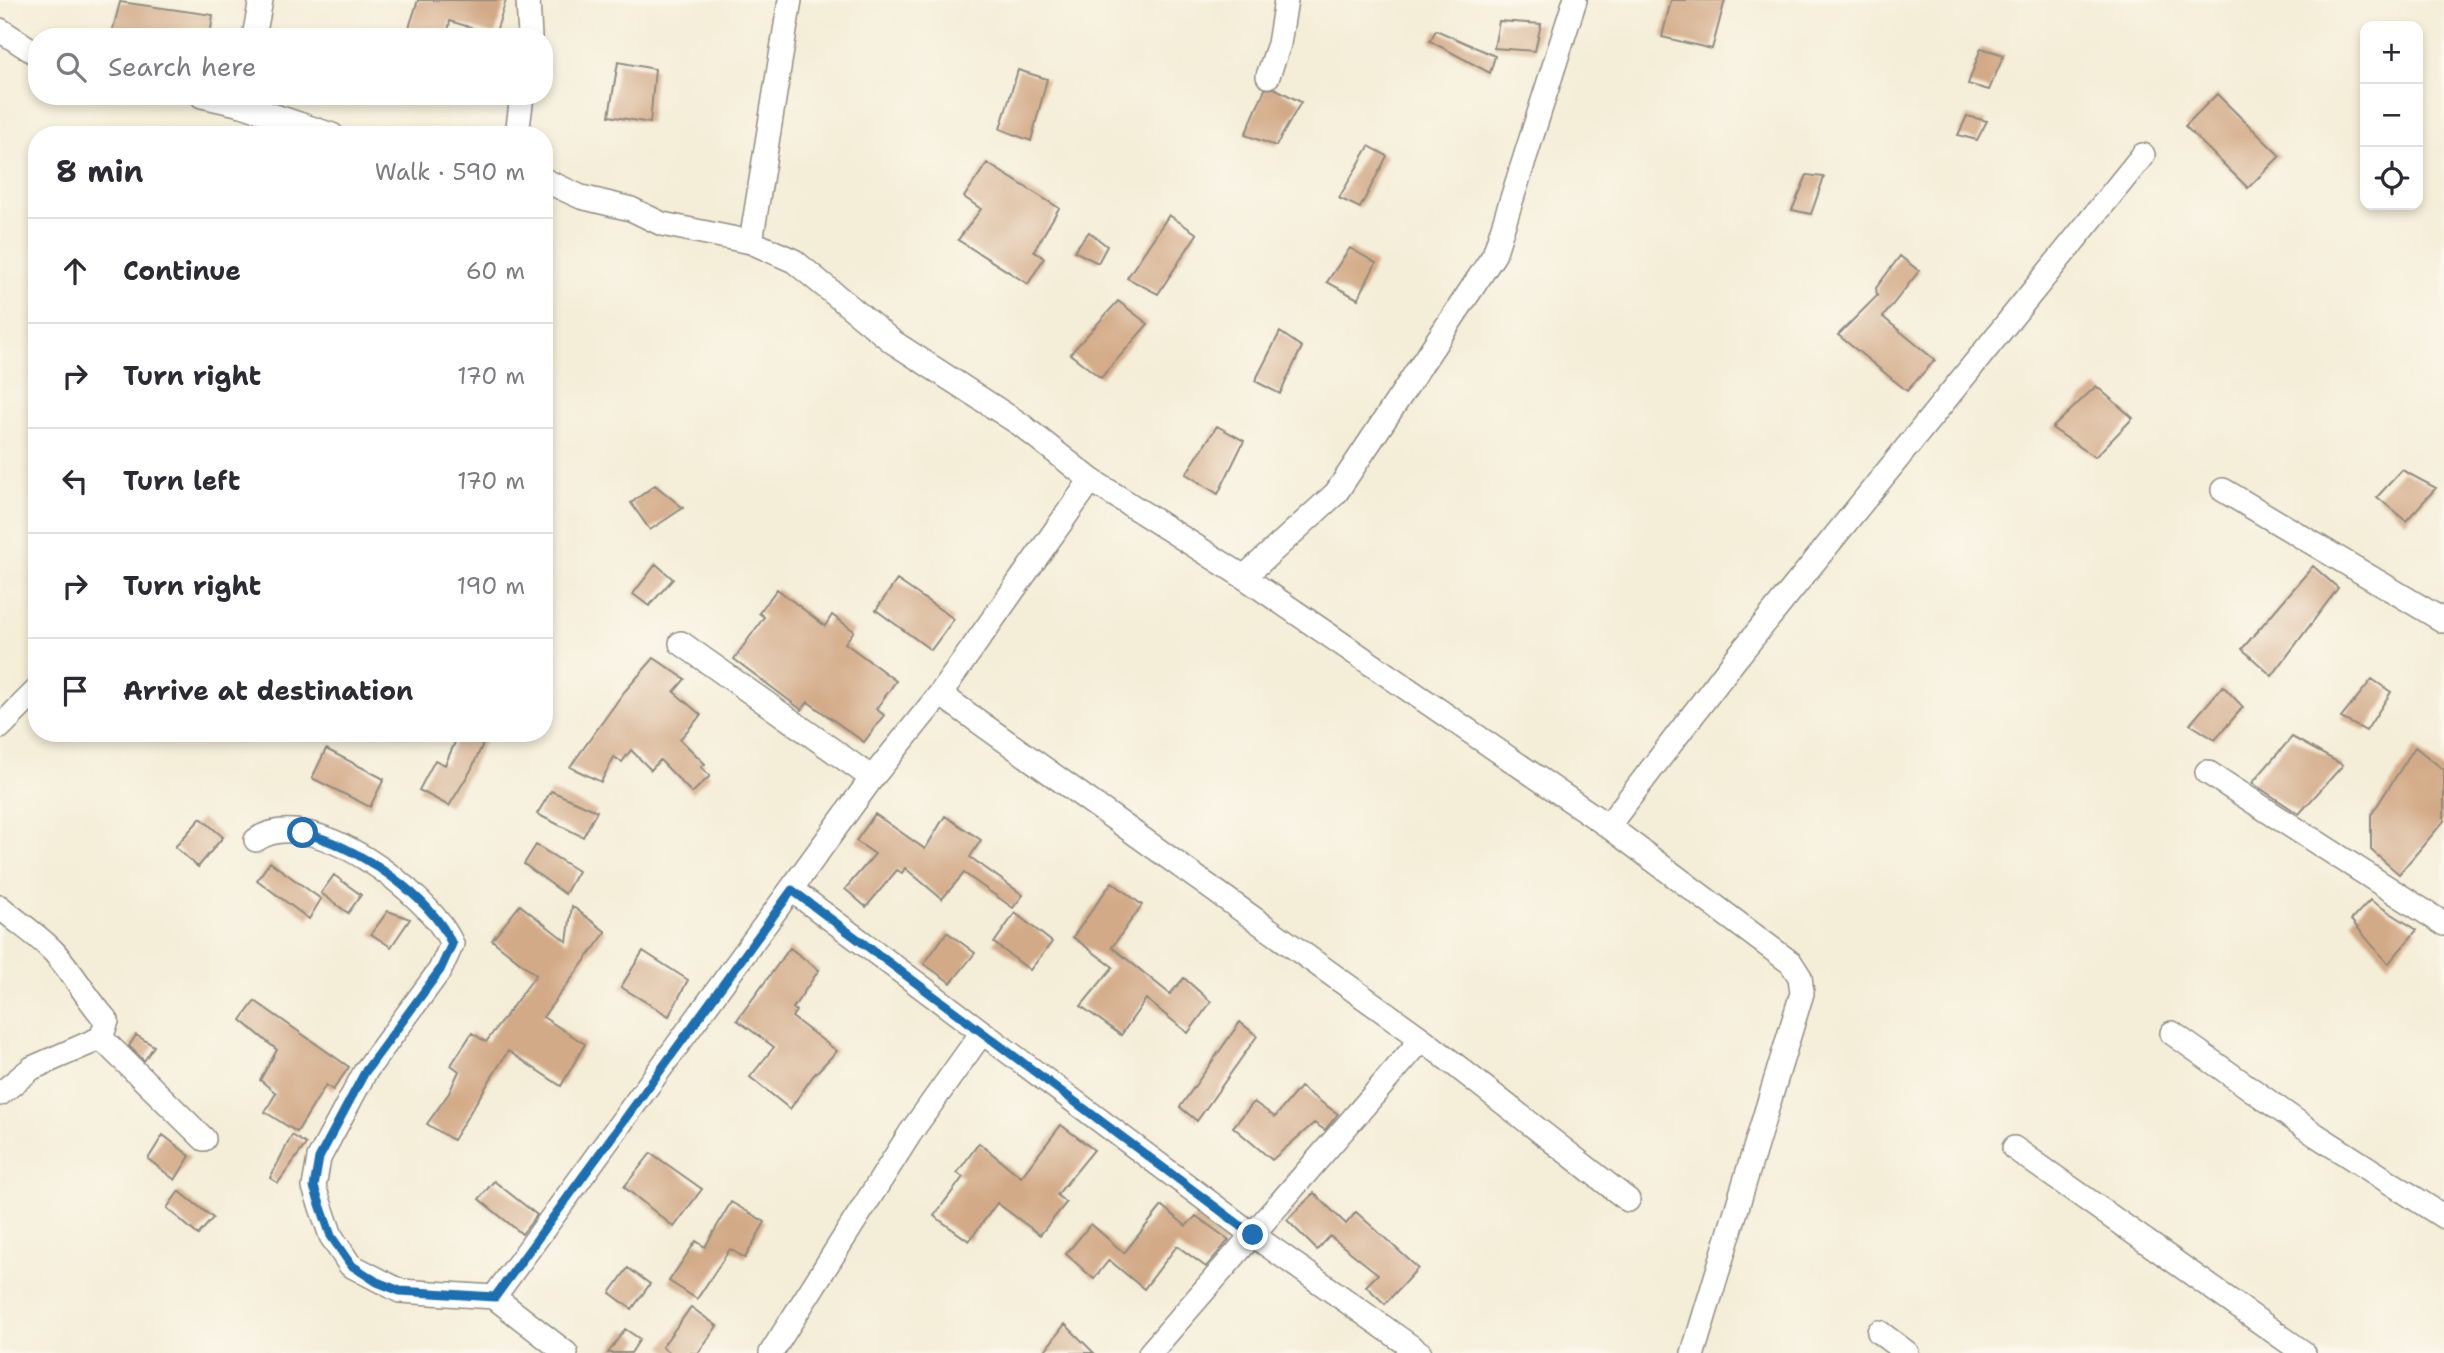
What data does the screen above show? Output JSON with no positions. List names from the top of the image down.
{
  "page": {
    "map_buttons": ["+", "−"],
    "search": "Search here",
    "heading": ["8 min", "Walk · 590 m"],
    "list": [
      ["Continue", "60 m"],
      ["Turn right", "170 m"],
      ["Turn left", "170 m"],
      ["Turn right", "190 m"],
      "Arrive at destination"
    ]
  }
}
